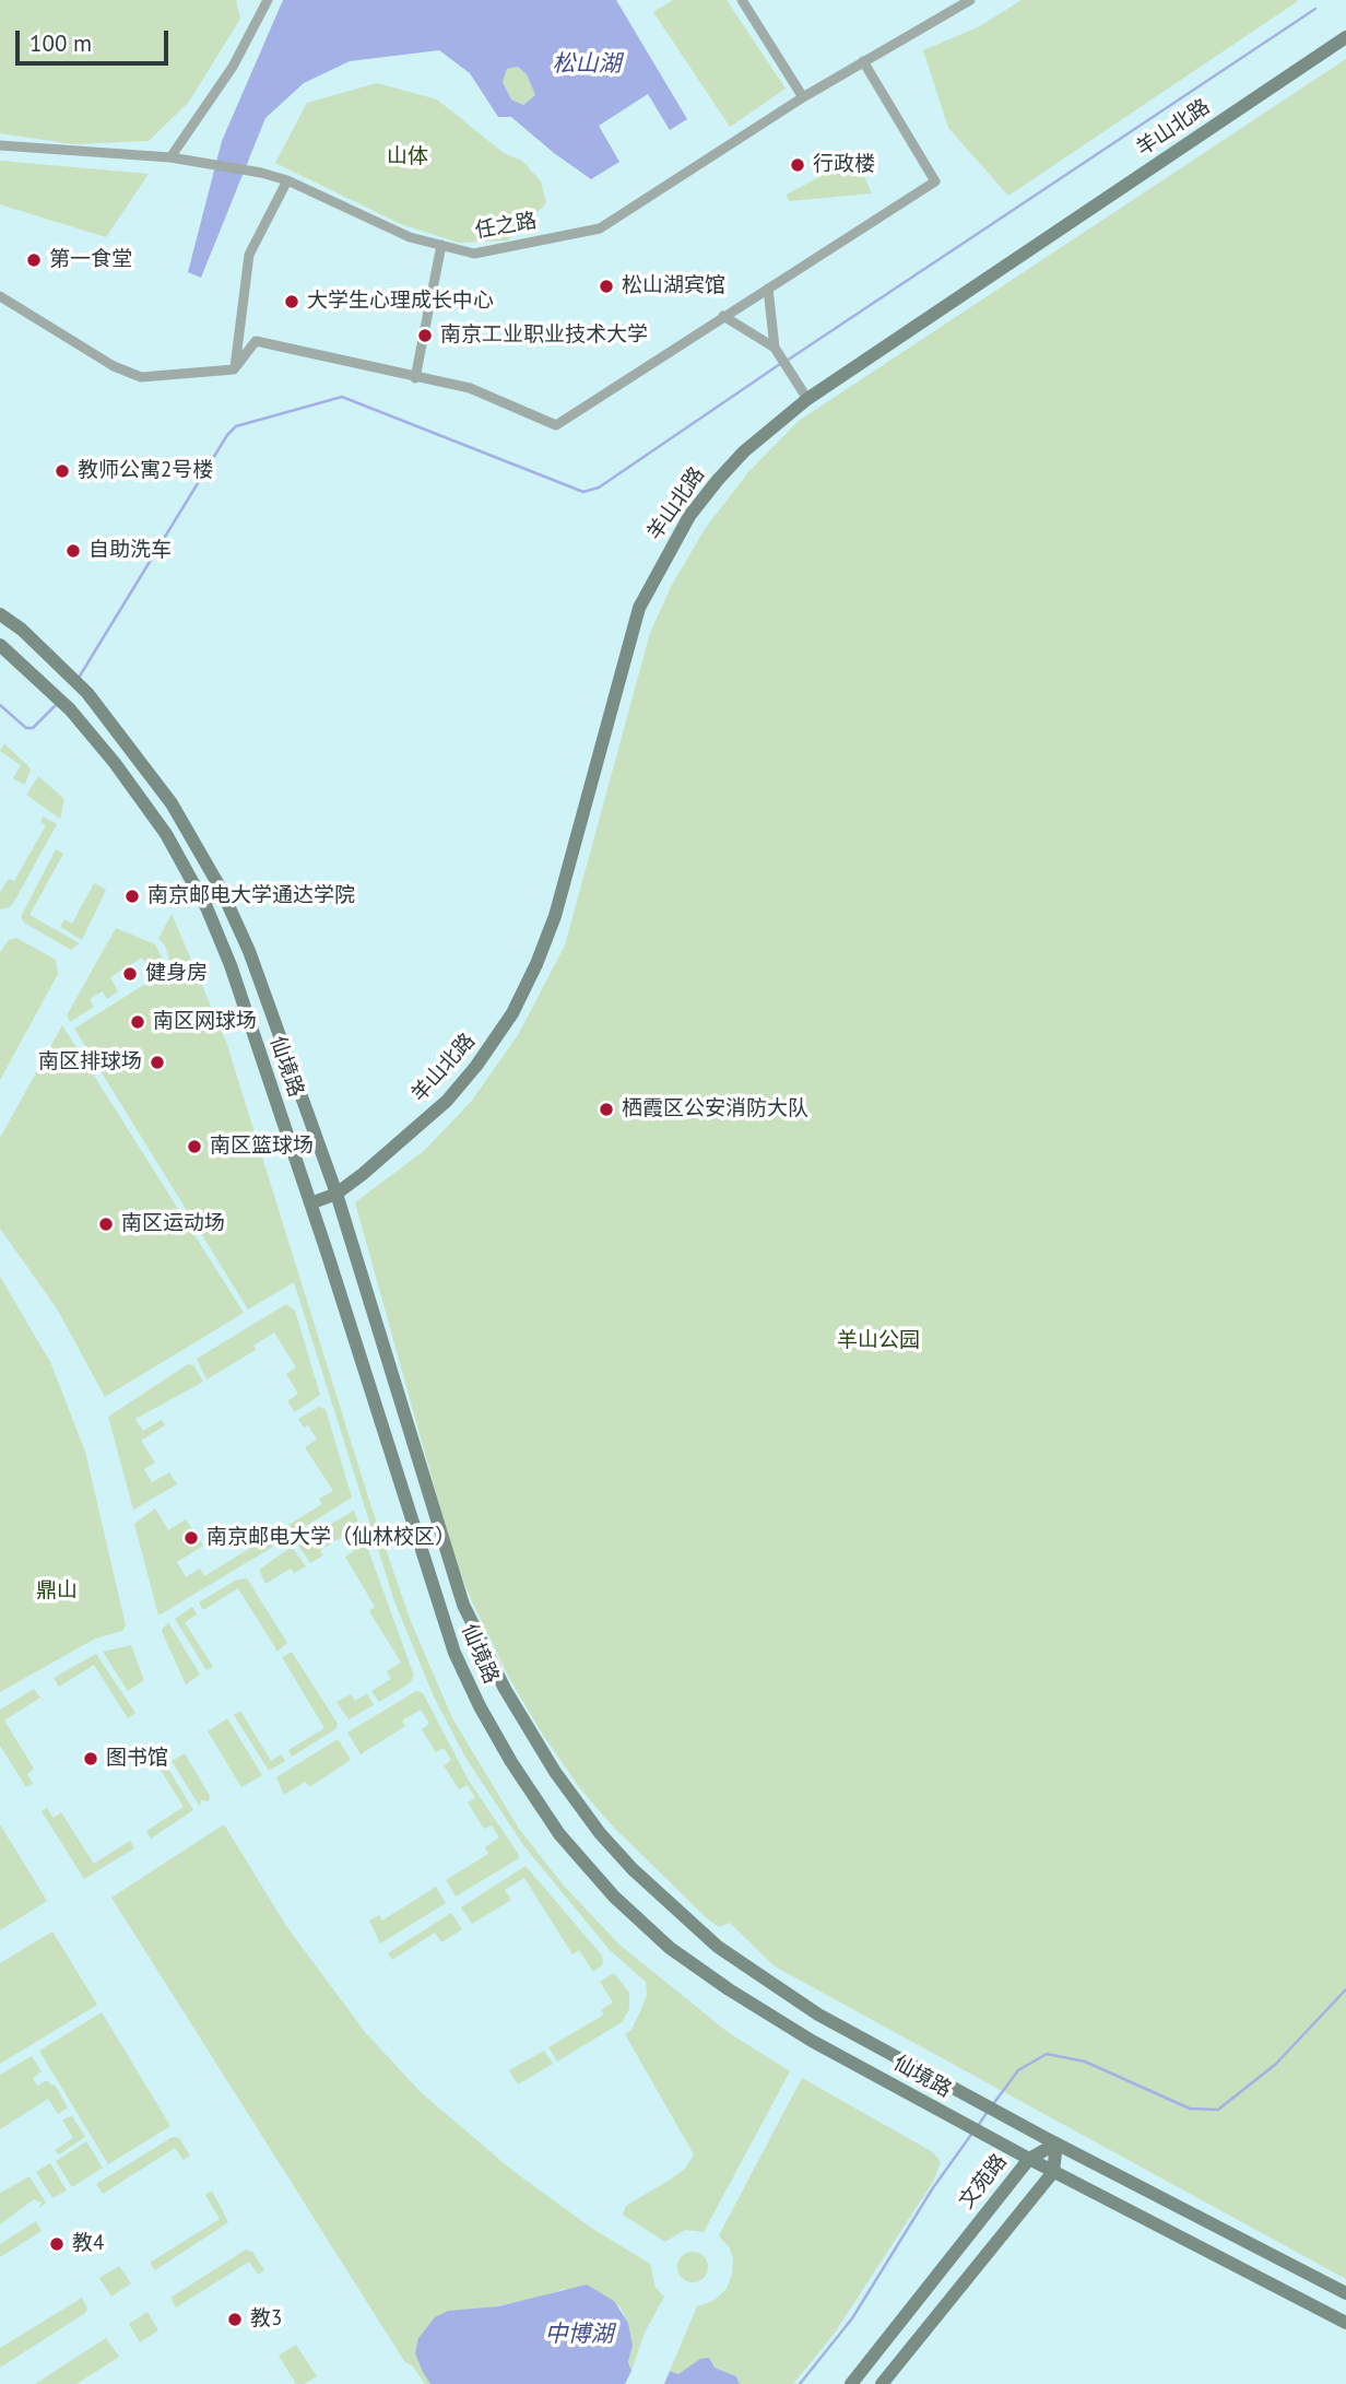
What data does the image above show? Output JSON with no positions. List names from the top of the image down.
{
  "streets": {
    "main road": ["羊山北路", "仙境路", "文苑路"],
    "street": ["任之路"]
  },
  "crossings": [
    ["羊山北路", "仙境路"],
    ["仙境路", "文苑路"]
  ],
  "water": ["松山湖", "中博湖"],
  "parks": ["山体", "羊山公园", "鼎山"],
  "places": [
    "行政楼",
    "第一食堂",
    "松山湖宾馆",
    "大学生心理成长中心",
    "南京工业职业技术大学",
    "教师公寓2号楼",
    "自助洗车",
    "南京邮电大学通达学院",
    "健身房",
    "南区网球场",
    "南区排球场",
    "栖霞区公安消防大队",
    "南区篮球场",
    "南区运动场",
    "南京邮电大学（仙林校区）",
    "图书馆",
    "教4",
    "教3"
  ],
  "scale_bar": "100 m"
}
